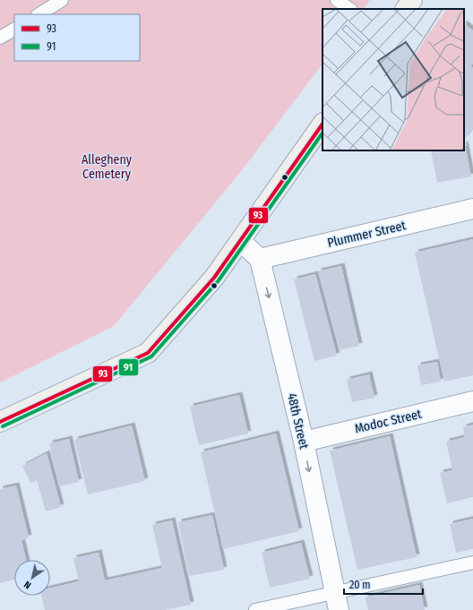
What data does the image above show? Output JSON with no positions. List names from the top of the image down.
{
  "streets": {
    "street": ["Plummer Street", "48th Street", "Modoc Street"]
  },
  "crossings": [
    ["Plummer Street", "48th Street"],
    ["48th Street", "Modoc Street"]
  ],
  "one_way": ["48th Street"],
  "parks": ["Allegheny Cemetery"],
  "lines": ["transit line 93", "transit line 91"],
  "legend": ["93", "91"],
  "scale_bar": "20 m",
  "north": "bottom left"
}
